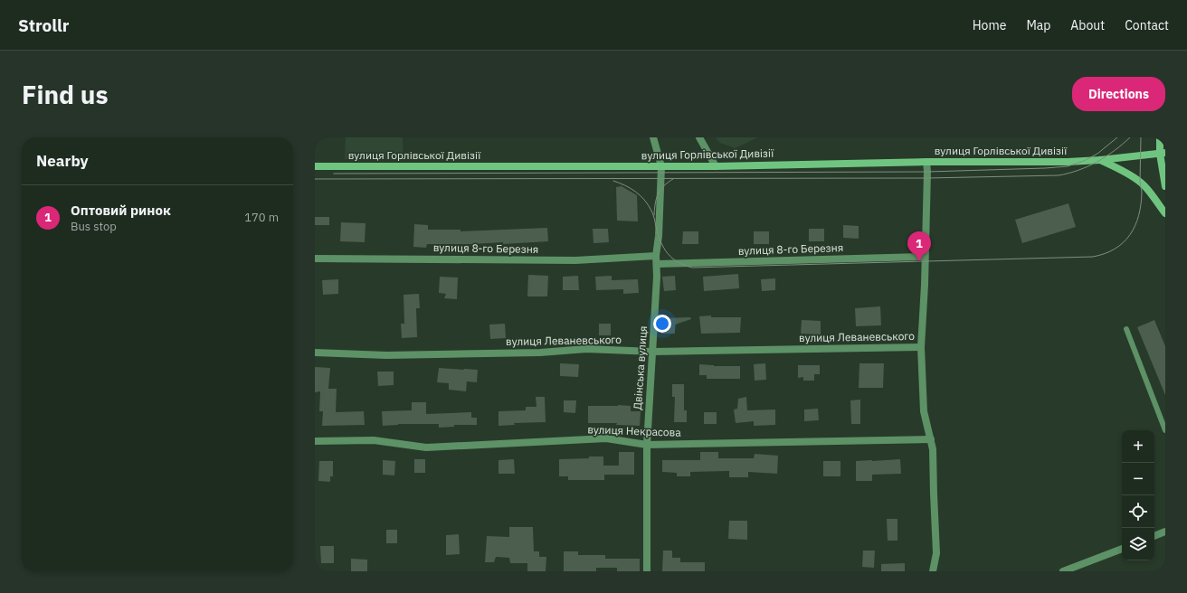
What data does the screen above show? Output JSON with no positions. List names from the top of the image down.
{
  "streets": {
    "main road": ["вулиця Горлівської Дивізії"],
    "street": [
      "вулиця 8-го Березня",
      "вулиця Леваневського",
      "Двінська вулиця",
      "вулиця Некрасова"
    ]
  },
  "crossings": [
    ["вулиця Горлівської Дивізії", "Двінська вулиця"],
    ["вулиця 8-го Березня", "Двінська вулиця"],
    ["вулиця Леваневського", "Двінська вулиця"],
    ["Двінська вулиця", "вулиця Некрасова"]
  ],
  "page": {
    "header": "Strollr",
    "nav": [
      "Home",
      "Map",
      "About",
      "Contact"
    ],
    "buttons": "Directions",
    "title": "Find us",
    "heading": "Nearby",
    "list": [
      {
        "mark": "1",
        "name": "Оптовий ринок",
        "note": "Bus stop",
        "value": "170 m"
      }
    ],
    "pins": "1",
    "map_buttons": ["+", "−"]
  }
}
